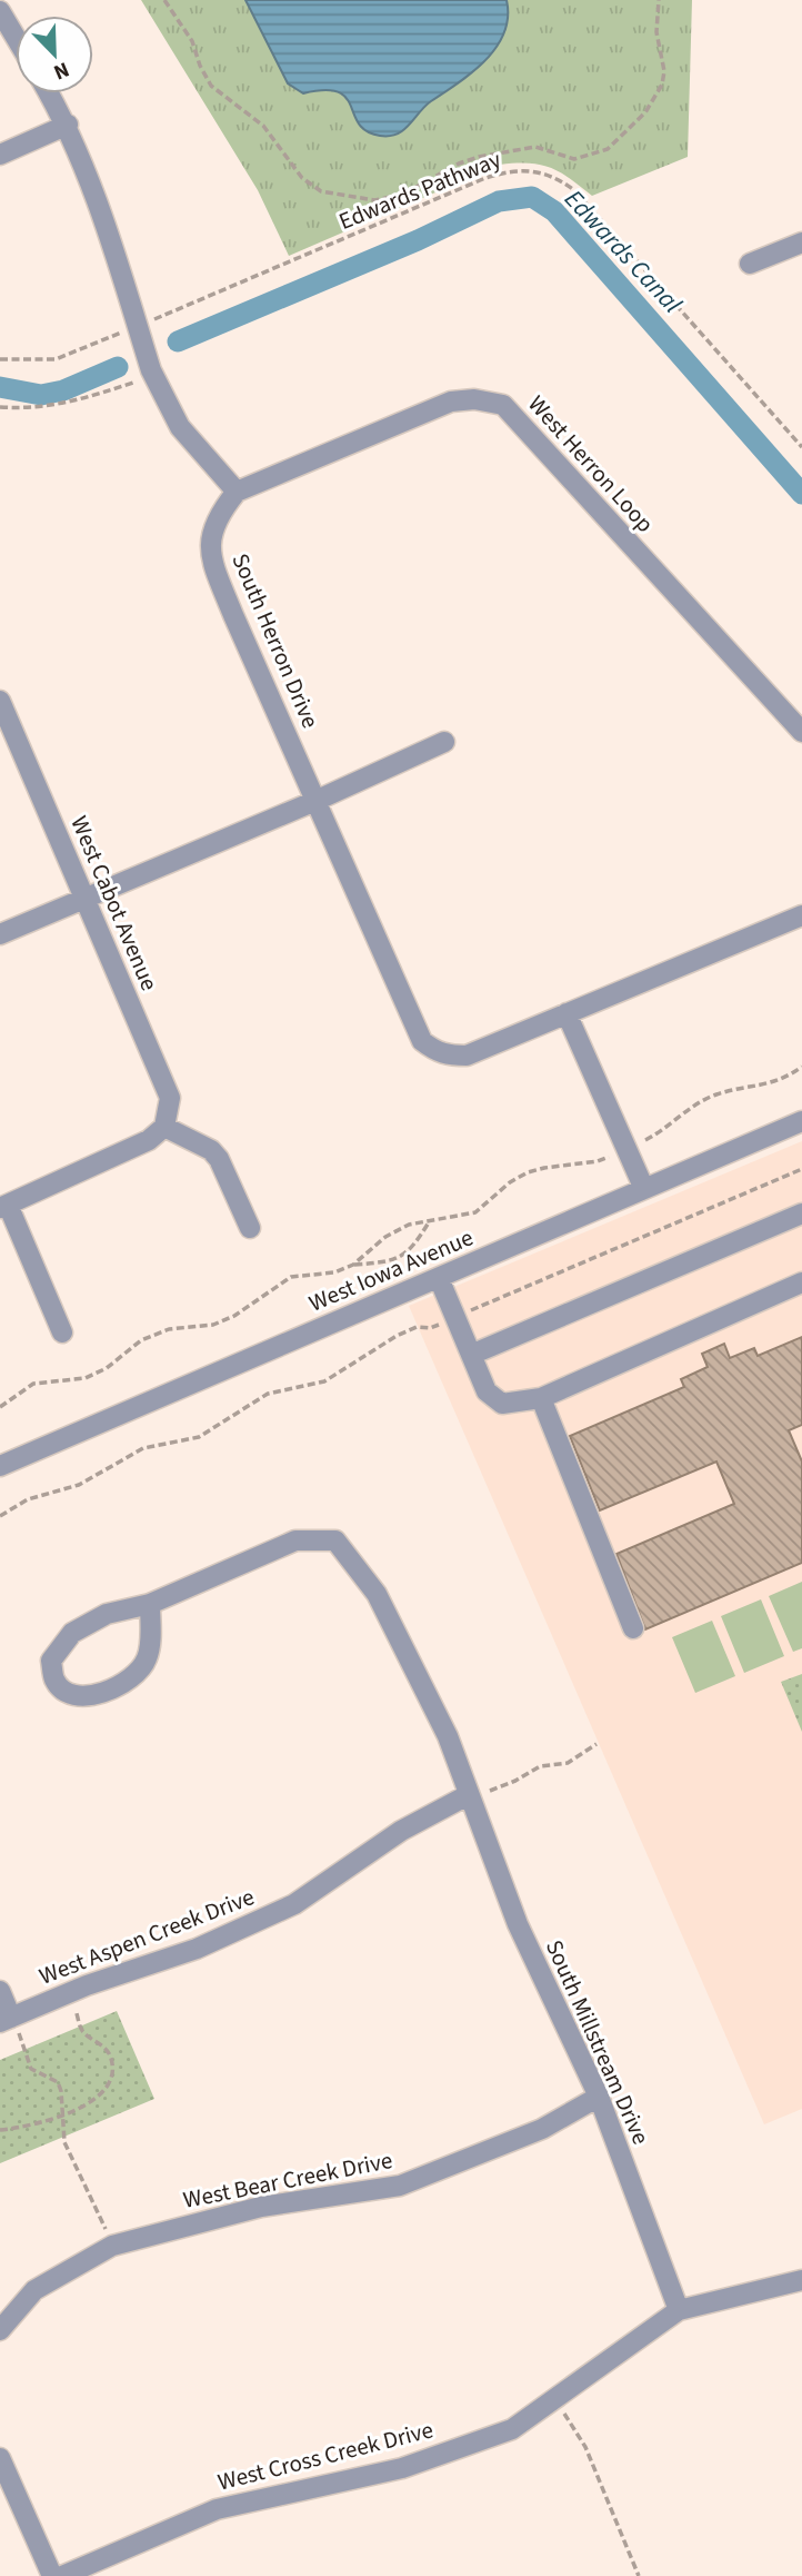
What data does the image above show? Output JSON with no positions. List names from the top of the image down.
{
  "streets": {
    "street": [
      "West Herron Loop",
      "South Herron Drive",
      "West Cabot Avenue",
      "West Iowa Avenue",
      "West Aspen Creek Drive",
      "South Millstream Drive",
      "West Bear Creek Drive",
      "West Cross Creek Drive"
    ],
    "path": ["Edwards Pathway"]
  },
  "crossings": [
    ["West Herron Loop", "South Herron Drive"],
    ["West Aspen Creek Drive", "South Millstream Drive"],
    ["South Millstream Drive", "West Bear Creek Drive"],
    ["South Millstream Drive", "West Cross Creek Drive"]
  ],
  "water": ["Edwards Canal"],
  "north": "bottom right"
}
